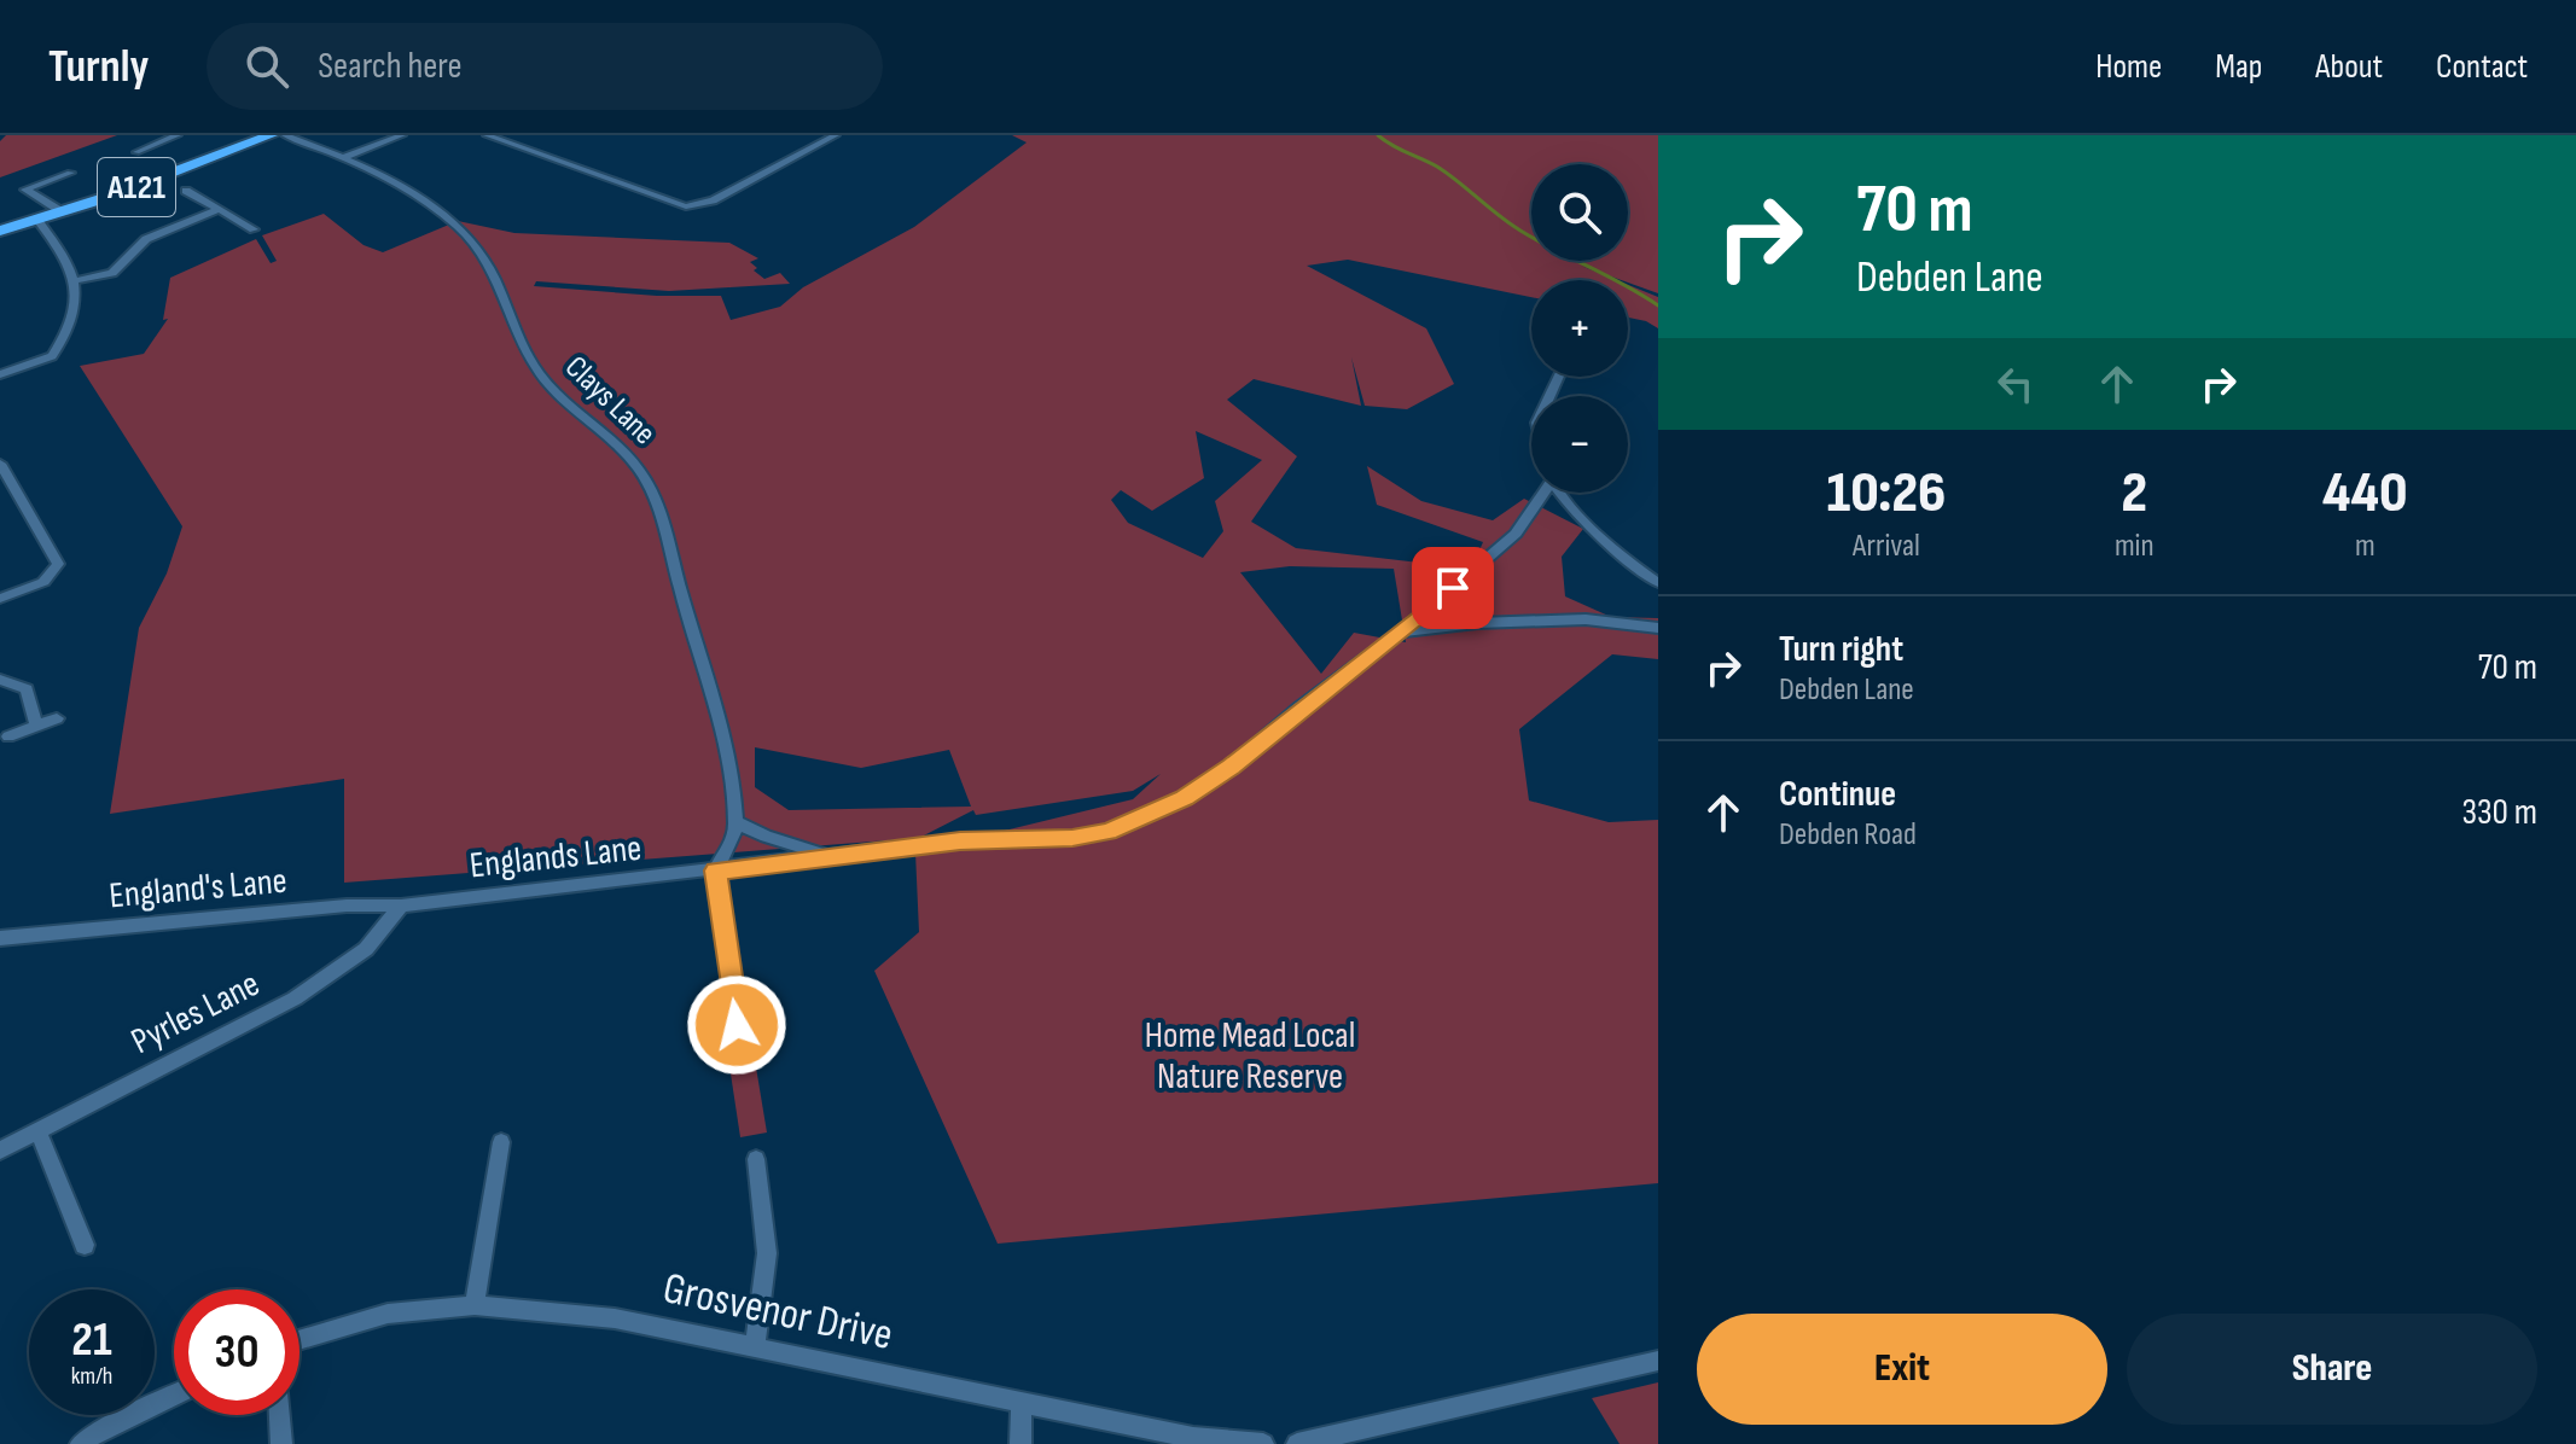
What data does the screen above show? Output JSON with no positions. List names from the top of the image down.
{
  "streets": {
    "main road": ["A121"],
    "street": [
      "Clays Lane",
      "Englands Lane",
      "England's Lane",
      "Pyrles Lane",
      "Grosvenor Drive"
    ]
  },
  "crossings": [
    ["Englands Lane", "England's Lane"],
    ["Englands Lane", "Pyrles Lane"],
    ["England's Lane", "Pyrles Lane"]
  ],
  "parks": ["Home Mead Local Nature Reserve"],
  "page": {
    "header": "Turnly",
    "search": "Search here",
    "nav": [
      "Home",
      "Map",
      "About",
      "Contact"
    ],
    "turn": ["70 m", "Debden Lane"],
    "map_buttons": ["+", "−"],
    "eta": [
      "10:26",
      "Arrival",
      "2",
      "min",
      "440",
      "m"
    ],
    "list": [
      {
        "name": "Turn right",
        "note": "Debden Lane",
        "value": "70 m"
      },
      {
        "name": "Continue",
        "note": "Debden Road",
        "value": "330 m"
      }
    ],
    "speed": "21 km/h",
    "limit": "30",
    "buttons": ["Exit", "Share"]
  }
}
